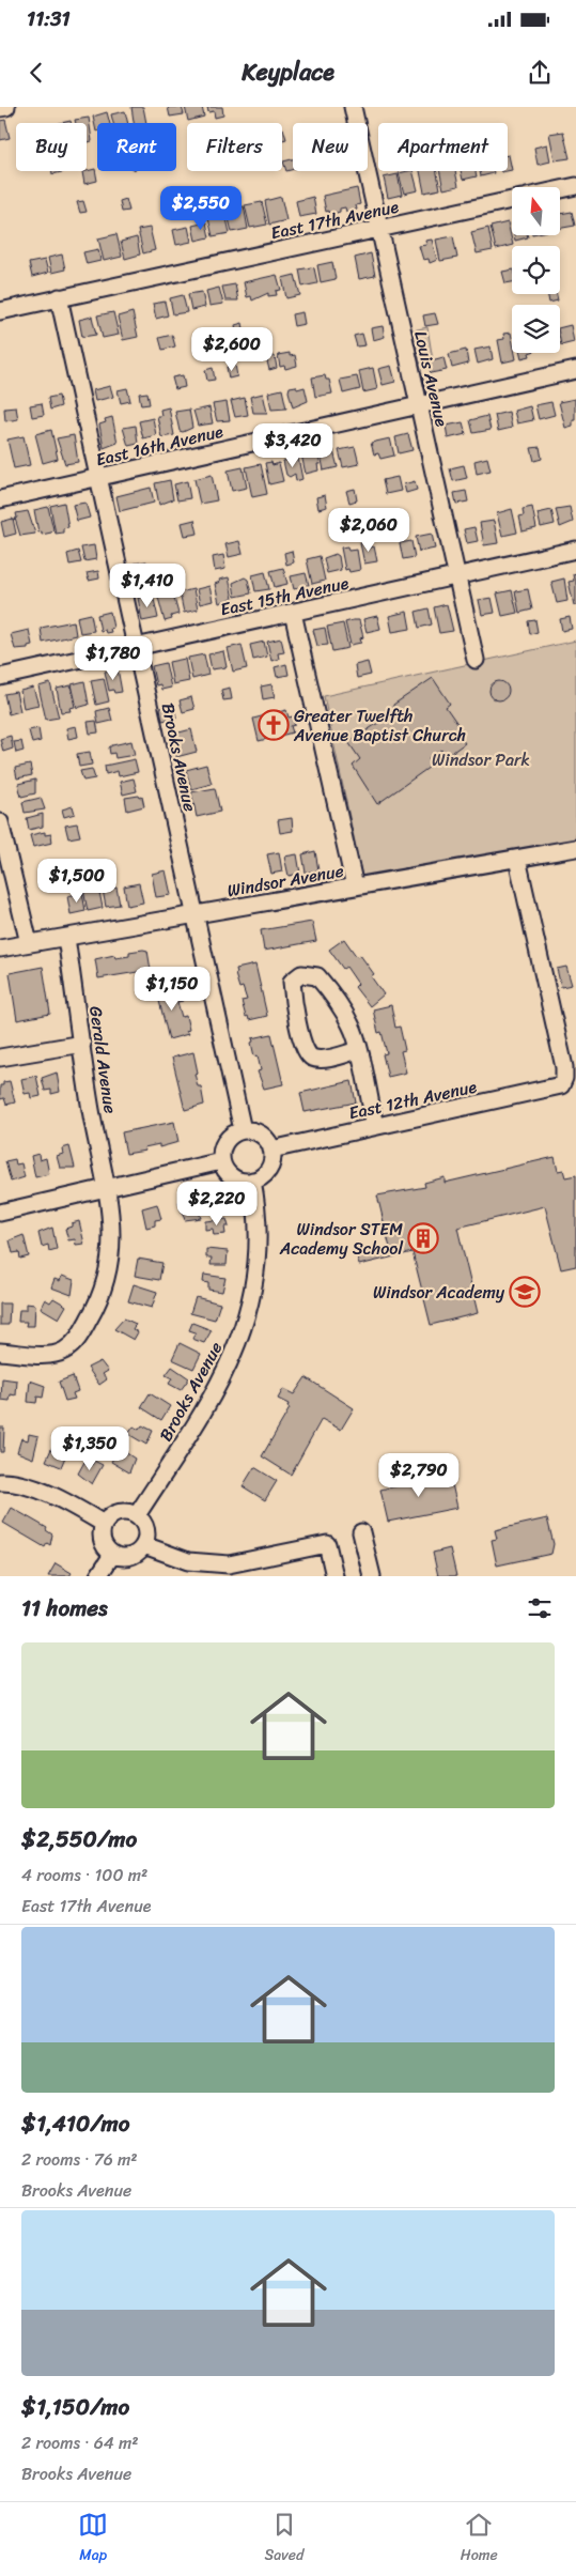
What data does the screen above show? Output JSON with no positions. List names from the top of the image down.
{
  "streets": {
    "street": [
      "East 17th Avenue",
      "Louis Avenue",
      "East 16th Avenue",
      "East 15th Avenue",
      "Brooks Avenue",
      "Windsor Avenue",
      "Gerald Avenue",
      "East 12th Avenue"
    ]
  },
  "crossings": [
    ["East 17th Avenue", "Louis Avenue"],
    ["East 17th Avenue", "Brooks Avenue"],
    ["Louis Avenue", "East 16th Avenue"],
    ["Louis Avenue", "East 15th Avenue"],
    ["East 16th Avenue", "Brooks Avenue"],
    ["East 15th Avenue", "Brooks Avenue"],
    ["Brooks Avenue", "Windsor Avenue"],
    ["Brooks Avenue", "East 12th Avenue"],
    ["Windsor Avenue", "Gerald Avenue"],
    ["Windsor Avenue", "East 12th Avenue"]
  ],
  "parks": ["Windsor Park"],
  "places": {
    "church": ["Greater Twelfth Avenue Baptist Church"],
    "building": ["Windsor STEM Academy School"],
    "school or university": ["Windsor Academy"]
  },
  "north": "top",
  "page": {
    "status": "11:31",
    "header": "Keyplace",
    "chip": [
      "Buy",
      "Rent",
      "Filters",
      "New",
      "Apartment"
    ],
    "price": [
      "$2,550",
      "$2,600",
      "$3,420",
      "$2,060",
      "$1,410",
      "$1,780",
      "$1,500",
      "$1,150",
      "$2,220",
      "$1,350",
      "$2,790"
    ],
    "heading": "11 homes",
    "list": [
      {
        "name": "$2,550/mo",
        "note": "4 rooms · 100 m² · East 17th Avenue"
      },
      {
        "name": "$1,410/mo",
        "note": "2 rooms · 76 m² · Brooks Avenue"
      },
      {
        "name": "$1,150/mo",
        "note": "2 rooms · 64 m² · Brooks Avenue"
      }
    ],
    "tabs": ["Map", "Saved", "Home"]
  }
}
